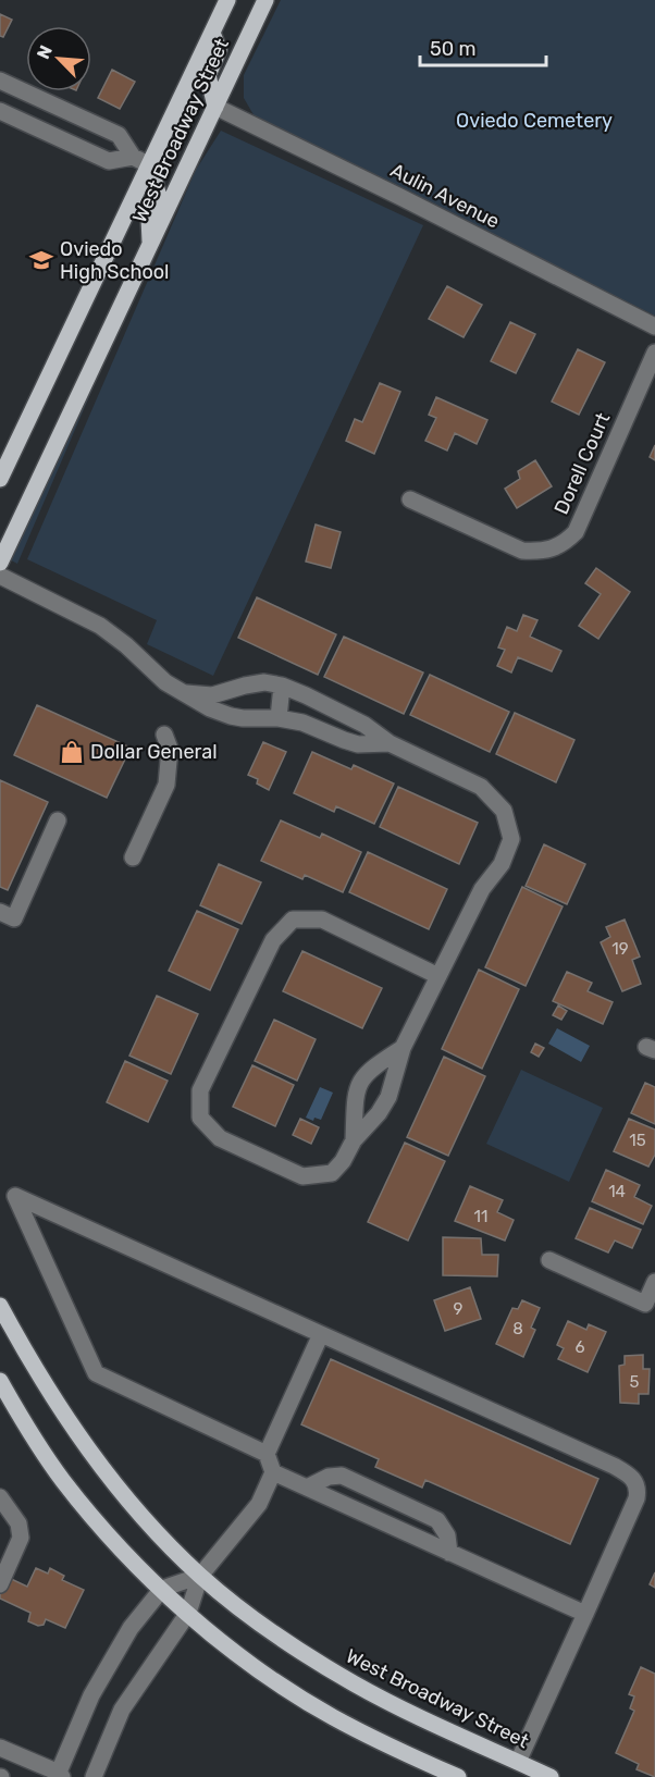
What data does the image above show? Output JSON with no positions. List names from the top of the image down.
{
  "streets": {
    "main road": ["West Broadway Street"],
    "street": ["Aulin Avenue", "Dorell Court"]
  },
  "crossings": [
    ["West Broadway Street", "Aulin Avenue"]
  ],
  "parks": ["Oviedo Cemetery"],
  "places": {
    "school or university": ["Oviedo High School"],
    "shop": ["Dollar General"]
  },
  "house_numbers": [
    "19",
    "15",
    "14",
    "11",
    "9",
    "8",
    "6",
    "5"
  ],
  "scale_bar": "50 m",
  "north": "top left"
}
